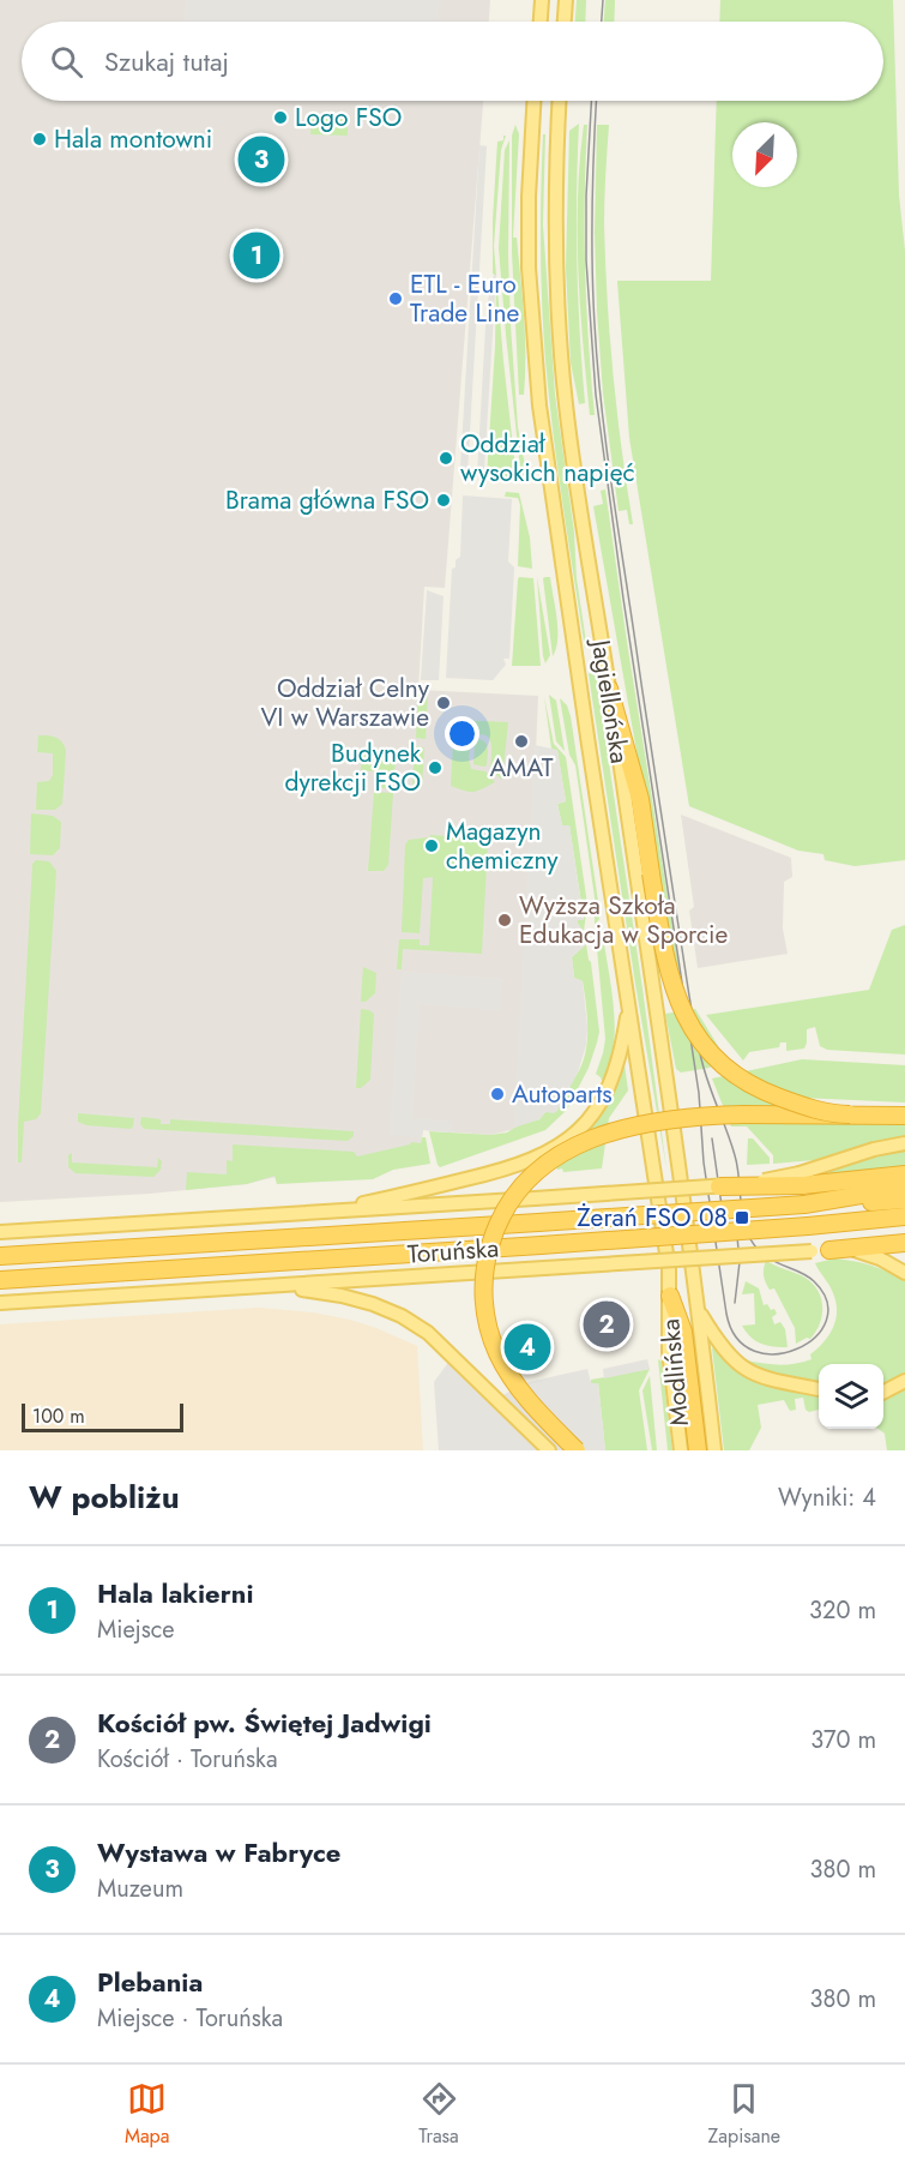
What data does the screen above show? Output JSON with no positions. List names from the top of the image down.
{
  "streets": {
    "highway": ["Toruńska"],
    "main road": ["Jagiellońska", "Modlińska"]
  },
  "crossings": [
    ["Jagiellońska", "Modlińska"]
  ],
  "places": {
    "other": [
      "Logo FSO",
      "Hala montowni",
      "ETL - Euro Trade Line",
      "Oddział wysokich napięć",
      "Brama główna FSO",
      "Oddział Celny VI w Warszawie",
      "AMAT",
      "Budynek dyrekcji FSO",
      "Magazyn chemiczny",
      "Wyższa Szkoła Edukacja w Sporcie",
      "Autoparts"
    ],
    "transit": ["Żerań FSO 08"]
  },
  "scale_bar": "100 m",
  "north": "bottom left",
  "page": {
    "search": "Szukaj tutaj",
    "pins": [
      "3",
      "1",
      "2",
      "4"
    ],
    "scale": "100 m",
    "heading": ["W pobliżu", "Wyniki: 4"],
    "list": [
      {
        "mark": "1",
        "name": "Hala lakierni",
        "note": "Miejsce",
        "value": "320 m"
      },
      {
        "mark": "2",
        "name": "Kościół pw. Świętej Jadwigi",
        "note": "Kościół · Toruńska",
        "value": "370 m"
      },
      {
        "mark": "3",
        "name": "Wystawa w Fabryce",
        "note": "Muzeum",
        "value": "380 m"
      },
      {
        "mark": "4",
        "name": "Plebania",
        "note": "Miejsce · Toruńska",
        "value": "380 m"
      }
    ],
    "nav": ["Mapa", "Trasa", "Zapisane"]
  }
}
